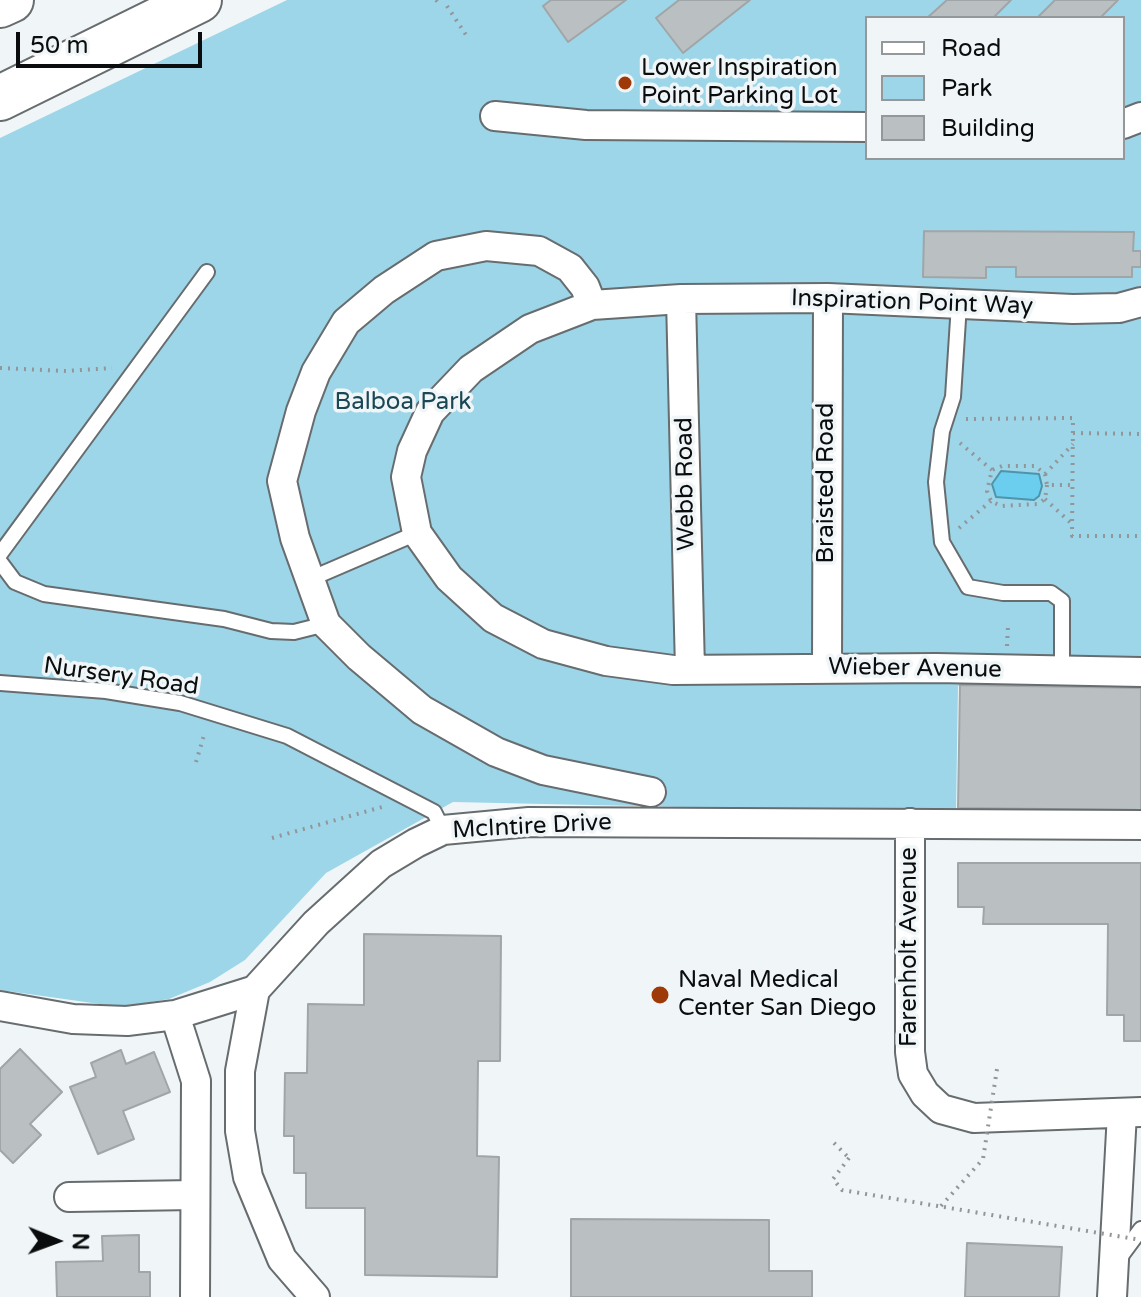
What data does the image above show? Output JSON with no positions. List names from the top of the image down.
{
  "streets": {
    "street": [
      "Inspiration Point Way",
      "Braisted Road",
      "Webb Road",
      "Wieber Avenue",
      "McIntire Drive",
      "Farenholt Avenue"
    ],
    "lane": ["Nursery Road"]
  },
  "crossings": [
    ["Inspiration Point Way", "Braisted Road"],
    ["Inspiration Point Way", "Webb Road"],
    ["Inspiration Point Way", "Wieber Avenue"],
    ["Braisted Road", "Wieber Avenue"],
    ["Webb Road", "Wieber Avenue"],
    ["Nursery Road", "McIntire Drive"],
    ["McIntire Drive", "Farenholt Avenue"]
  ],
  "parks": ["Balboa Park"],
  "places": ["Lower Inspiration Point Parking Lot", "Naval Medical Center San Diego"],
  "legend": ["Road", "Park", "Building"],
  "scale_bar": "50 m",
  "north": "right"
}
